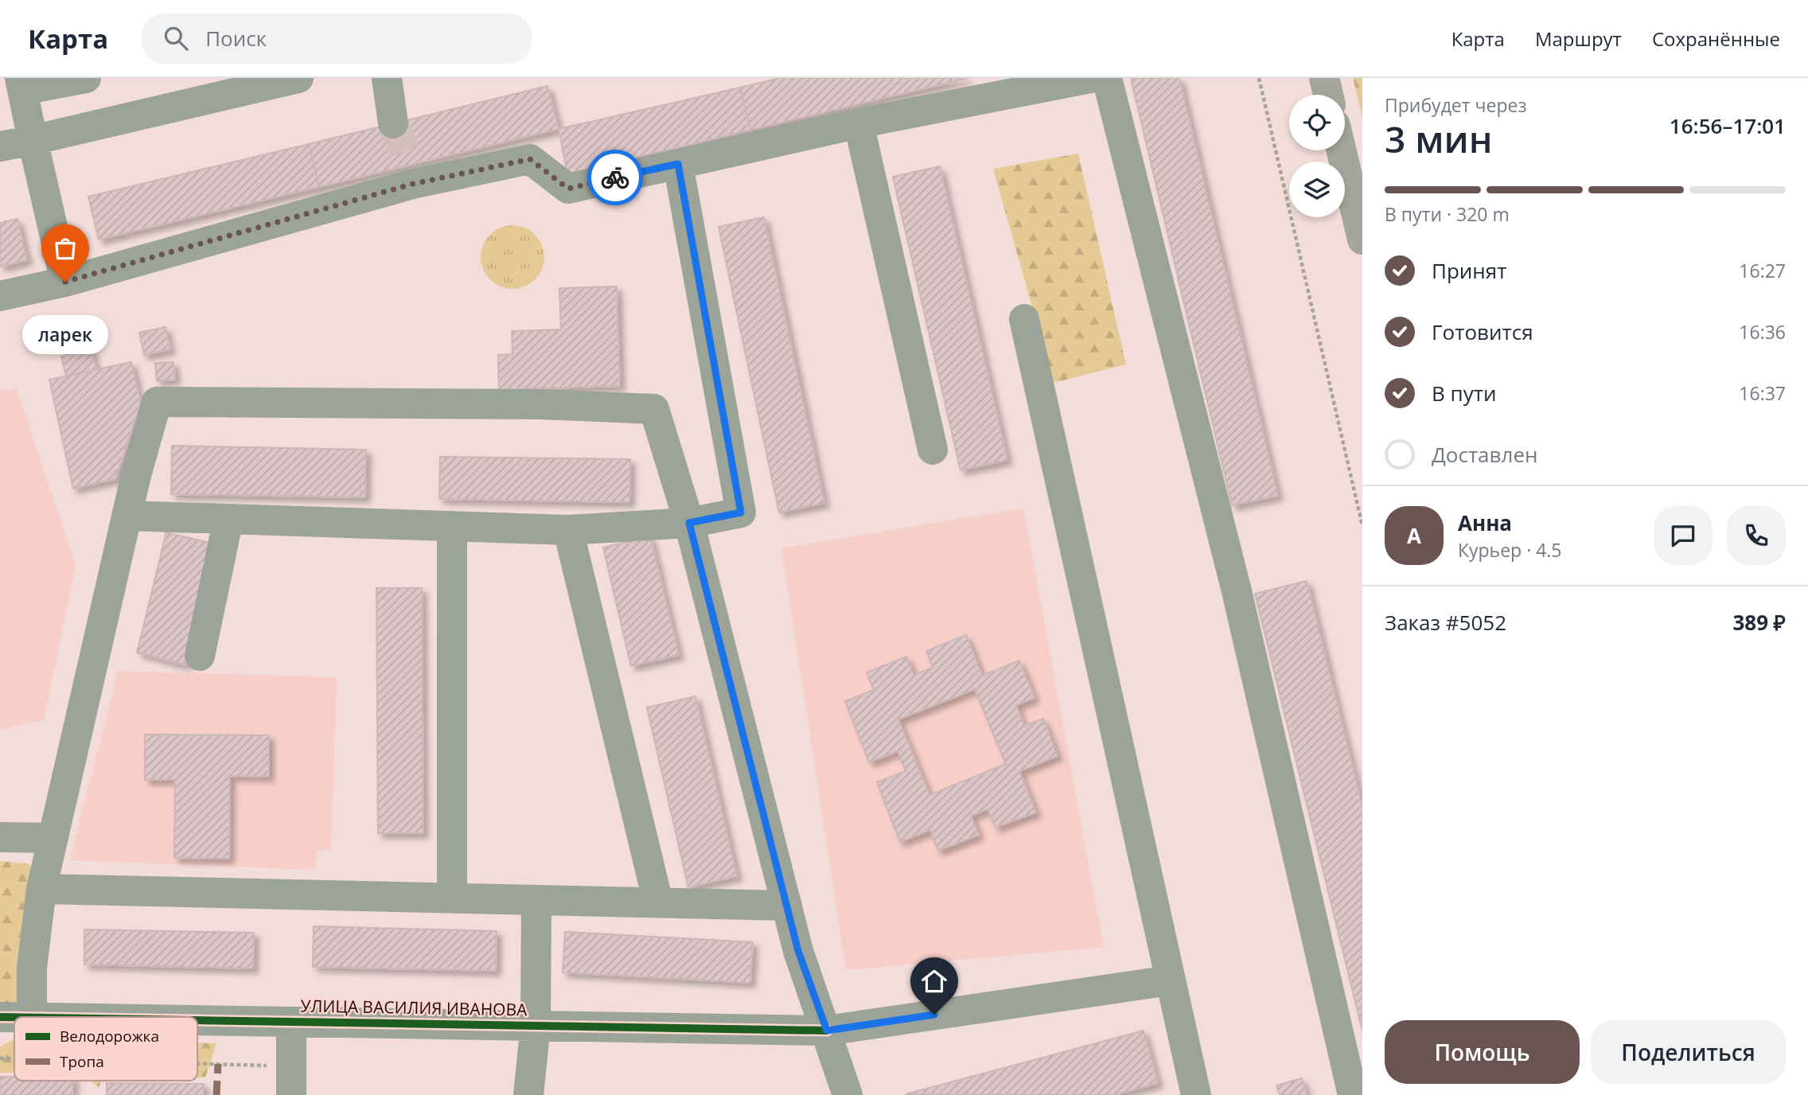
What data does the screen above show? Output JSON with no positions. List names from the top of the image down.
{
  "streets": {
    "street": ["УЛИЦА ВАСИЛИЯ ИВАНОВА"]
  },
  "places": ["ларек"],
  "legend": ["Велодорожка", "Тропа"],
  "page": {
    "header": "Карта",
    "search": "Поиск",
    "nav": ["Карта", "Маршрут", "Сохранённые"],
    "heading": ["3 мин", "Прибудет через", "16:56–17:01"],
    "panel": [
      "Анна",
      "Курьер · 4.5",
      "Заказ #5052",
      "389 ₽"
    ],
    "bar": "В пути · 320 m",
    "list": [
      ["Принят", "16:27"],
      ["Готовится", "16:36"],
      ["В пути", "16:37"],
      "Доставлен"
    ],
    "bubble": "ларек",
    "round": "А",
    "buttons": ["Помощь", "Поделиться"]
  }
}
